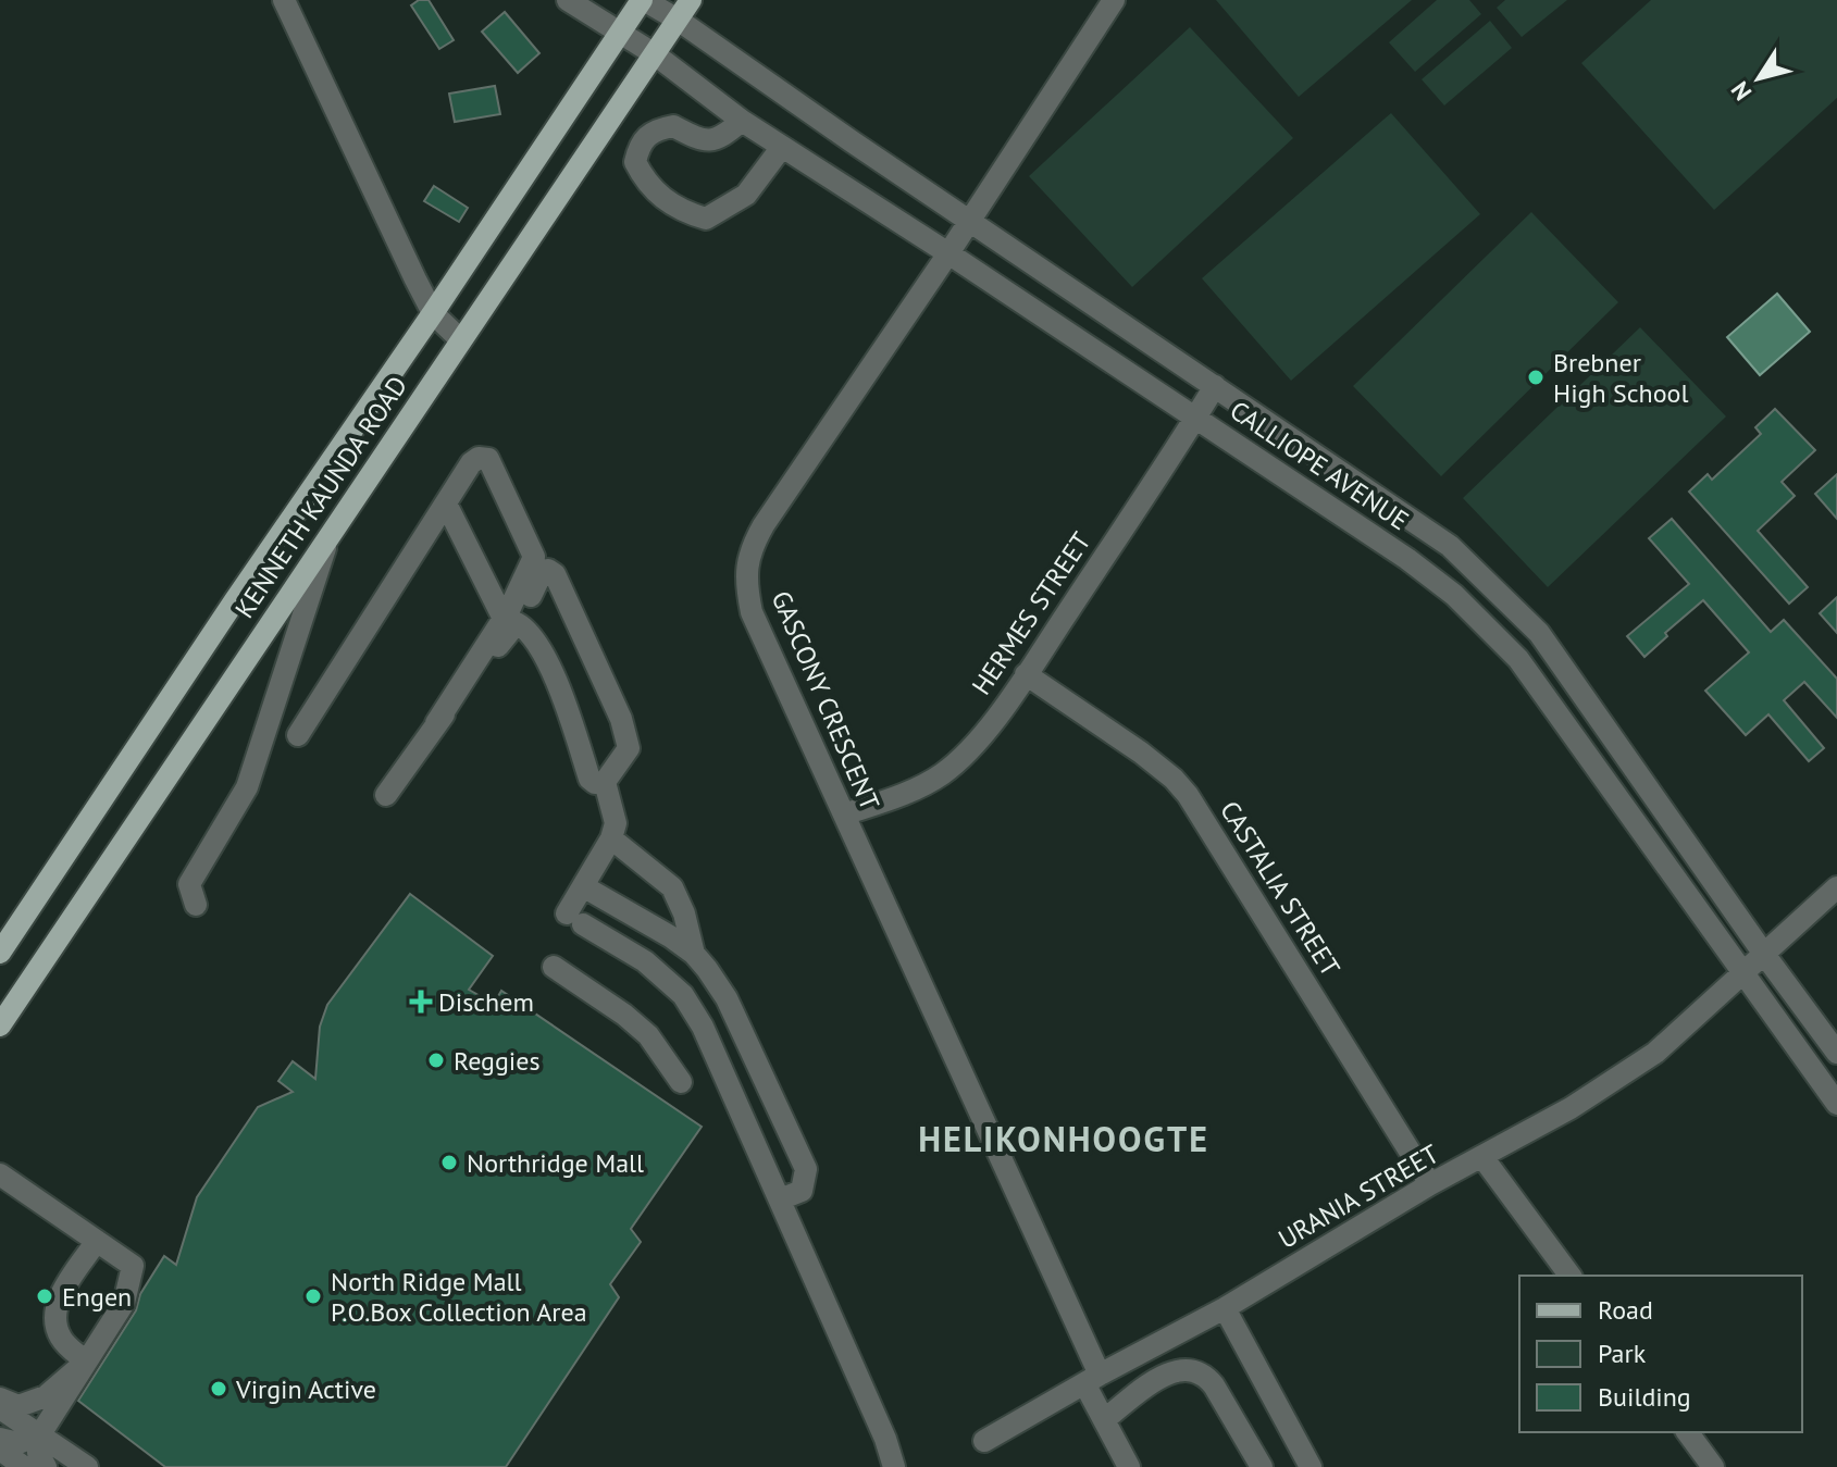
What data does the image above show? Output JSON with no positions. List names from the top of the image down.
{
  "streets": {
    "main road": ["KENNETH KAUNDA ROAD"],
    "street": [
      "CALLIOPE AVENUE",
      "HERMES STREET",
      "GASCONY CRESCENT",
      "CASTALIA STREET",
      "URANIA STREET"
    ]
  },
  "crossings": [
    ["CALLIOPE AVENUE", "KENNETH KAUNDA ROAD"],
    ["CALLIOPE AVENUE", "HERMES STREET"],
    ["CALLIOPE AVENUE", "GASCONY CRESCENT"],
    ["CALLIOPE AVENUE", "URANIA STREET"],
    ["HERMES STREET", "GASCONY CRESCENT"],
    ["HERMES STREET", "CASTALIA STREET"],
    ["GASCONY CRESCENT", "URANIA STREET"],
    ["CASTALIA STREET", "URANIA STREET"]
  ],
  "districts": ["HELIKONHOOGTE"],
  "places": {
    "other": [
      "Brebner High School",
      "Reggies",
      "Northridge Mall",
      "Engen",
      "North Ridge Mall P.O.Box Collection Area",
      "Virgin Active"
    ],
    "health": ["Dischem"]
  },
  "legend": ["Road", "Park", "Building"],
  "north": "bottom left"
}
